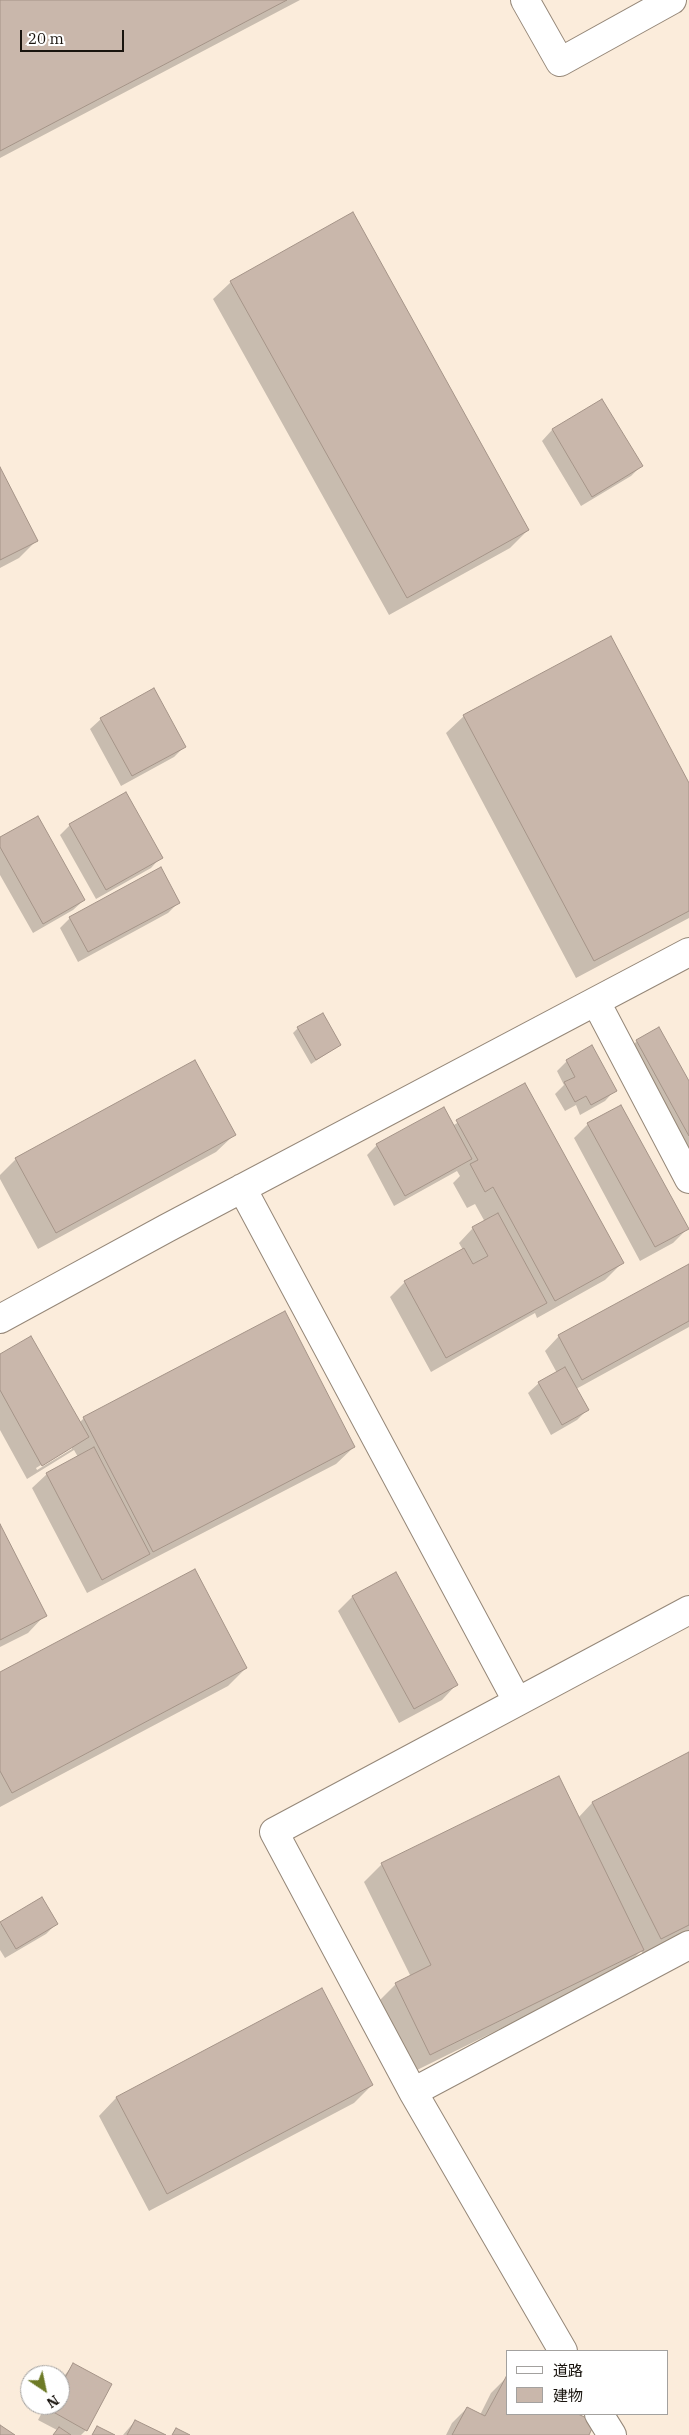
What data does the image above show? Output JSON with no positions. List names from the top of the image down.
{
  "legend": ["道路", "建物"],
  "scale_bar": "20 m",
  "north": "bottom right"
}
